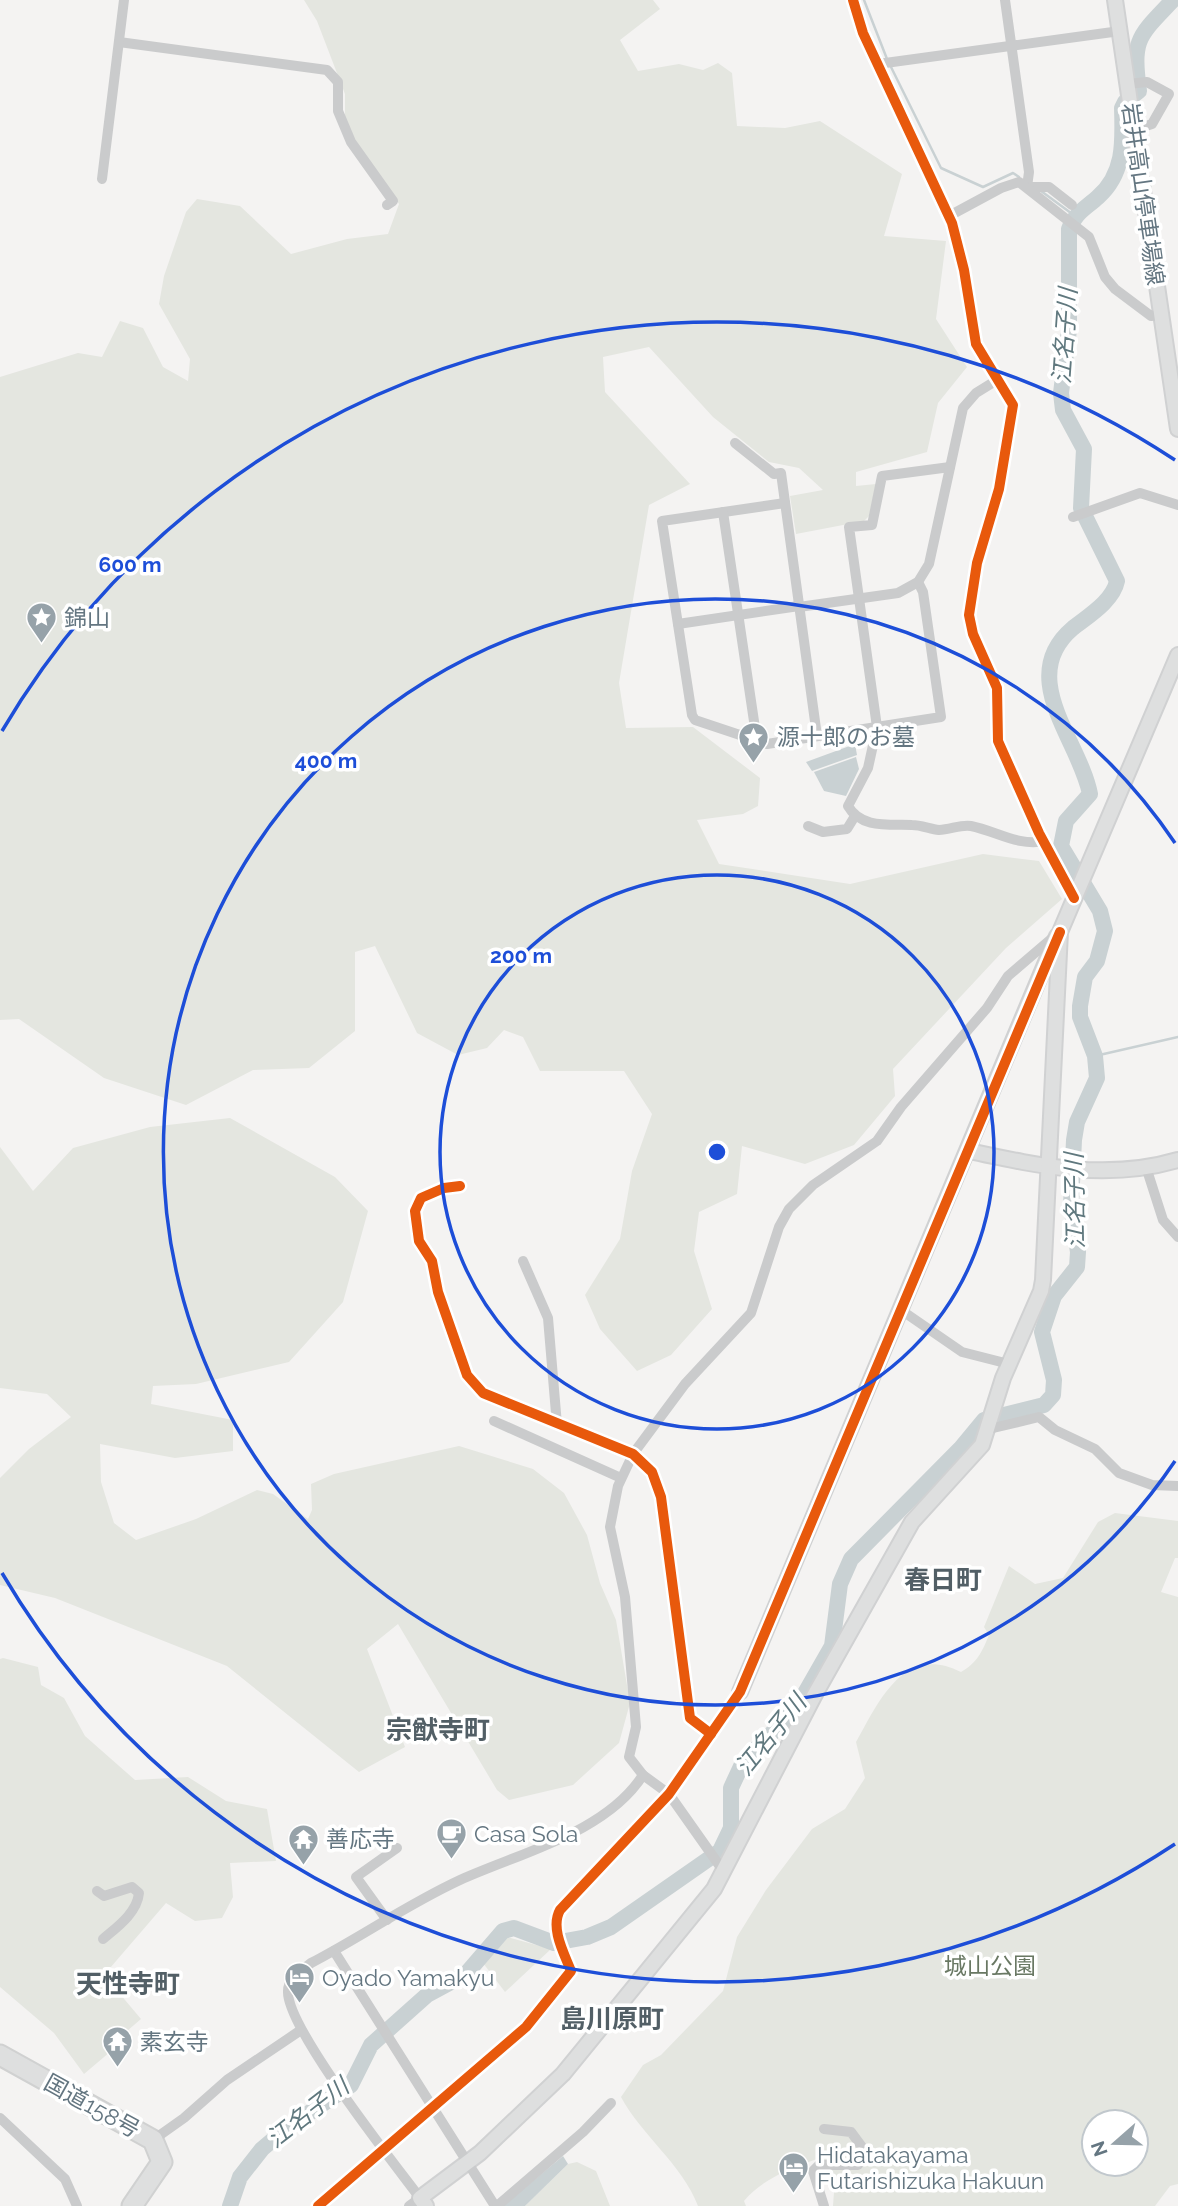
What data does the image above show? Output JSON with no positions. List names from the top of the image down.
{
  "streets": {
    "highway": ["国道158号"],
    "main road": ["岩井高山停車場線"]
  },
  "districts": [
    "春日町",
    "宗猷寺町",
    "天性寺町",
    "島川原町"
  ],
  "water": ["江名子川"],
  "parks": ["城山公園"],
  "places": {
    "place": ["錦山", "源十郎のお墓"],
    "cafe": ["Casa Sola"],
    "temple": ["善応寺", "素玄寺"],
    "hotel": ["Oyado Yamakyu", "Hidatakayama Futarishizuka Hakuun"]
  },
  "north": "left",
  "rings": ["600 m", "400 m", "200 m"]
}
